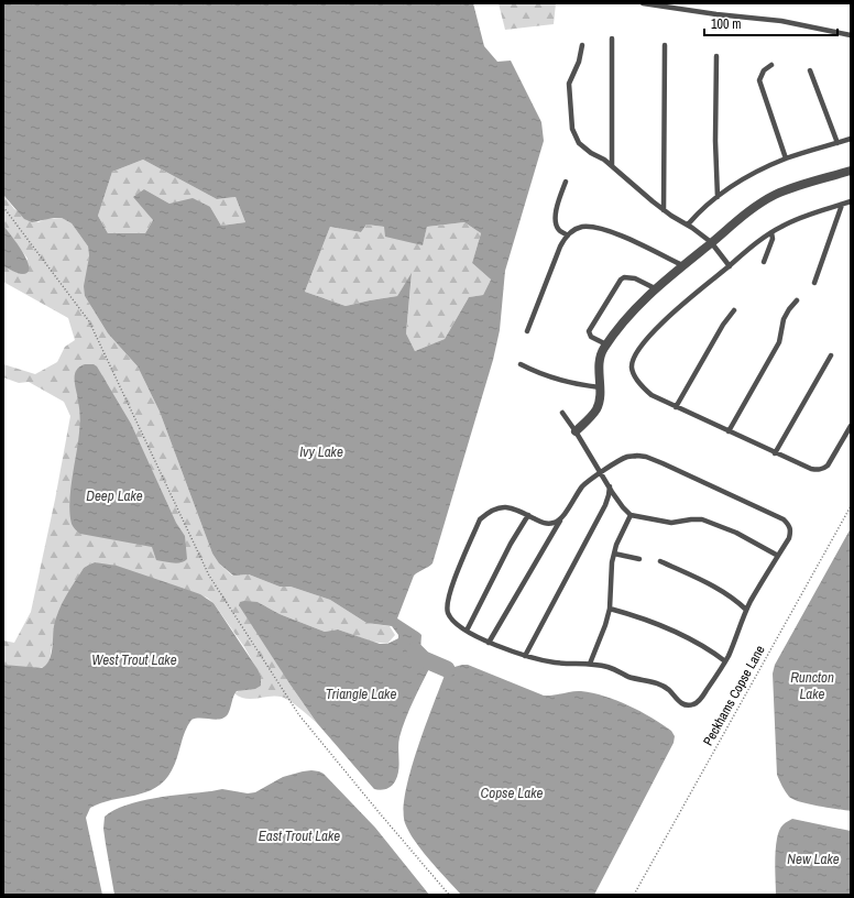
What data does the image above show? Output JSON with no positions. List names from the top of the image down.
{
  "streets": {
    "path": ["Peckhams Copse Lane"]
  },
  "water": [
    "Ivy Lake",
    "Deep Lake",
    "West Trout Lake",
    "Runcton Lake",
    "Triangle Lake",
    "Copse Lake",
    "East Trout Lake",
    "New Lake"
  ],
  "scale_bar": "100 m"
}
